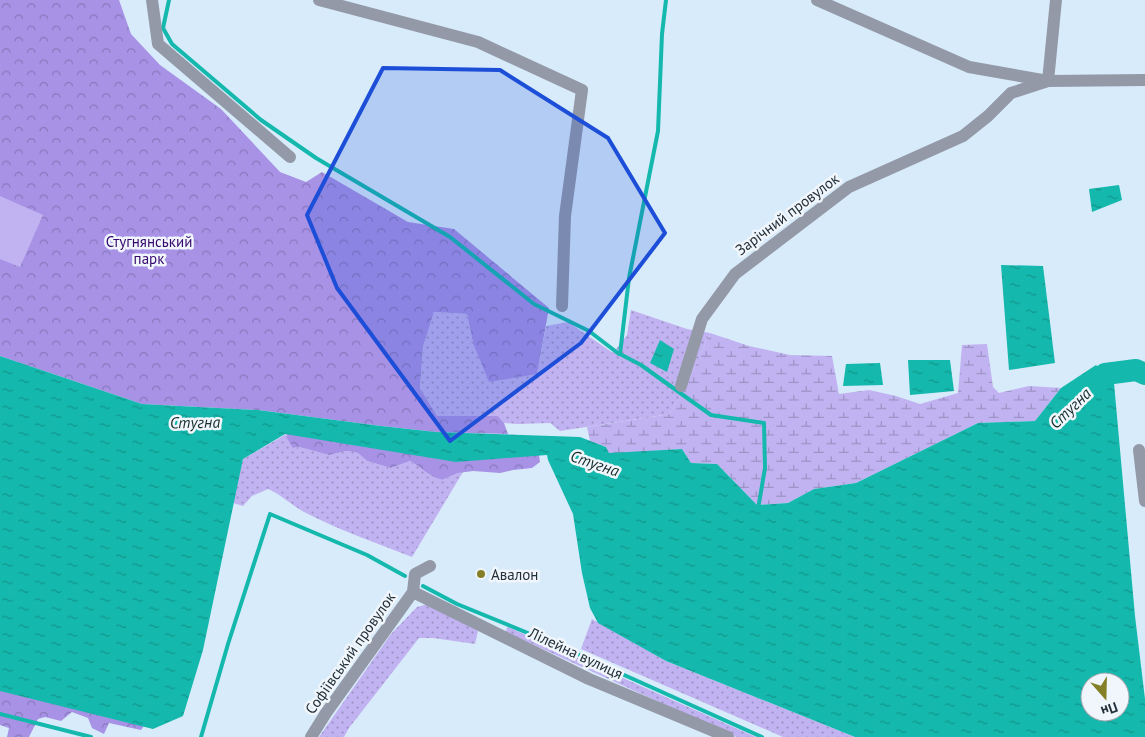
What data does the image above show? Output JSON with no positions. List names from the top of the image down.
{
  "streets": {
    "street": ["Зарічний провулок", "Софіївський провулок", "Лілейна вулиця"]
  },
  "crossings": [
    ["Софіївський провулок", "Лілейна вулиця"]
  ],
  "water": ["Стугна"],
  "parks": ["Стугнянський парк"],
  "places": ["Авалон"],
  "north": "bottom"
}
